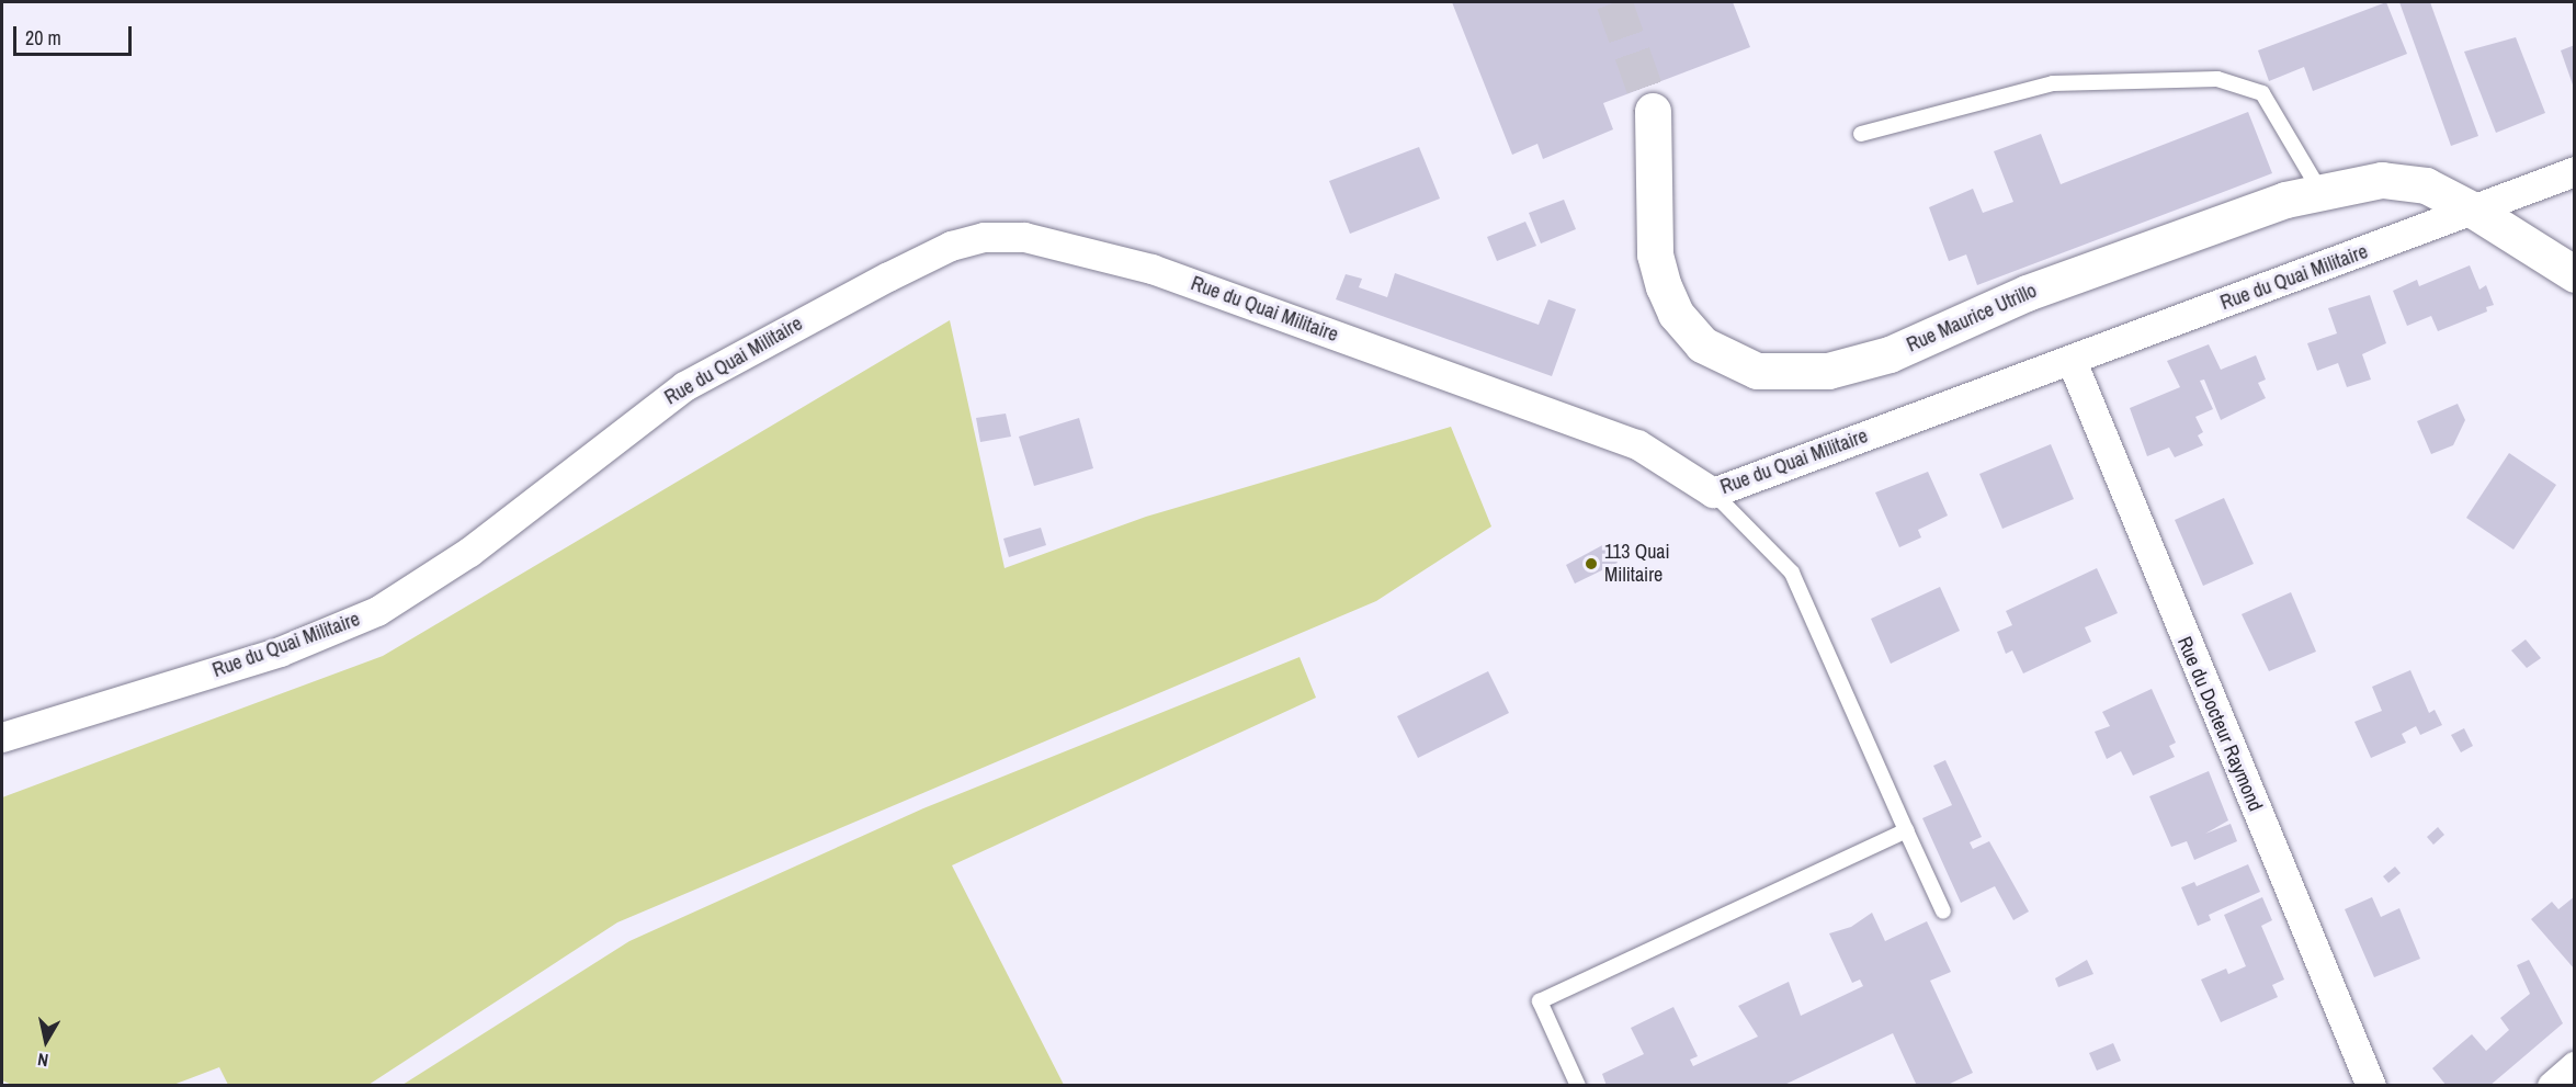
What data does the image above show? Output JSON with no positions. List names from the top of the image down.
{
  "streets": {
    "street": ["Rue du Quai Militaire", "Rue Maurice Utrillo", "Rue du Docteur Raymond"]
  },
  "crossings": [
    ["Rue du Quai Militaire", "Rue Maurice Utrillo"],
    ["Rue du Quai Militaire", "Rue du Docteur Raymond"]
  ],
  "places": ["113 Quai Militaire"],
  "scale_bar": "20 m",
  "north": "bottom"
}
